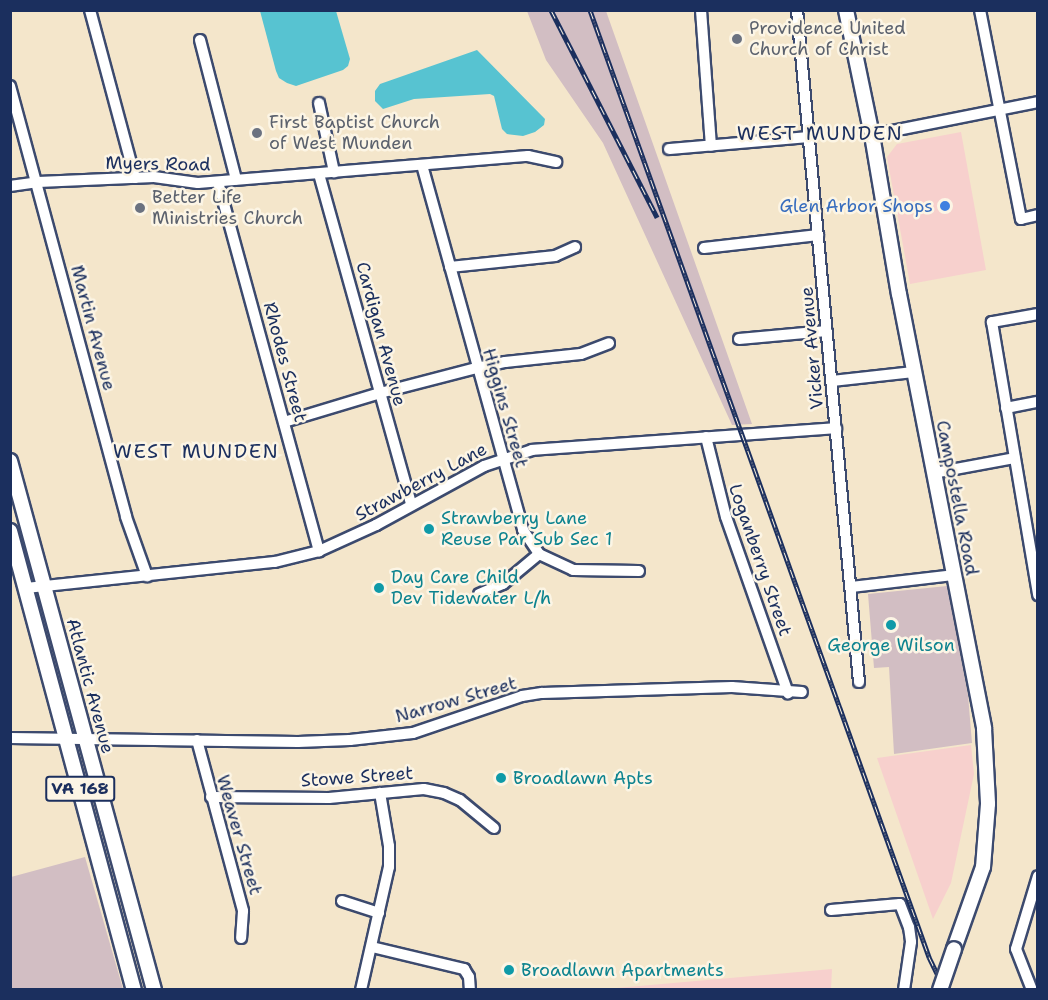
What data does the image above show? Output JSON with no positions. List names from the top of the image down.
{
  "streets": {
    "main road": ["Campostella Road", "Atlantic Avenue", "VA 168"],
    "street": [
      "Myers Road",
      "Martin Avenue",
      "Cardigan Avenue",
      "Vicker Avenue",
      "Rhodes Street",
      "Higgins Street",
      "Strawberry Lane",
      "Loganberry Street",
      "Narrow Street",
      "Stowe Street",
      "Weaver Street"
    ]
  },
  "crossings": [
    ["Myers Road", "Martin Avenue"],
    ["Myers Road", "Cardigan Avenue"],
    ["Myers Road", "Rhodes Street"],
    ["Myers Road", "Higgins Street"],
    ["Martin Avenue", "Strawberry Lane"],
    ["Cardigan Avenue", "Strawberry Lane"],
    ["Vicker Avenue", "Strawberry Lane"],
    ["Rhodes Street", "Strawberry Lane"],
    ["Higgins Street", "Strawberry Lane"],
    ["Strawberry Lane", "Loganberry Street"],
    ["Strawberry Lane", "Atlantic Avenue"],
    ["Loganberry Street", "Narrow Street"],
    ["Atlantic Avenue", "Narrow Street"],
    ["Narrow Street", "Weaver Street"],
    ["Stowe Street", "Weaver Street"]
  ],
  "districts": ["WEST MUNDEN", "WEST MUNDEN"],
  "places": [
    "Providence United Church of Christ",
    "First Baptist Church of West Munden",
    "Glen Arbor Shops",
    "Better Life Ministries Church",
    "Strawberry Lane Reuse Par Sub Sec 1",
    "Day Care Child Dev Tidewater L/h",
    "George Wilson",
    "Broadlawn Apts",
    "Broadlawn Apartments"
  ]
}
